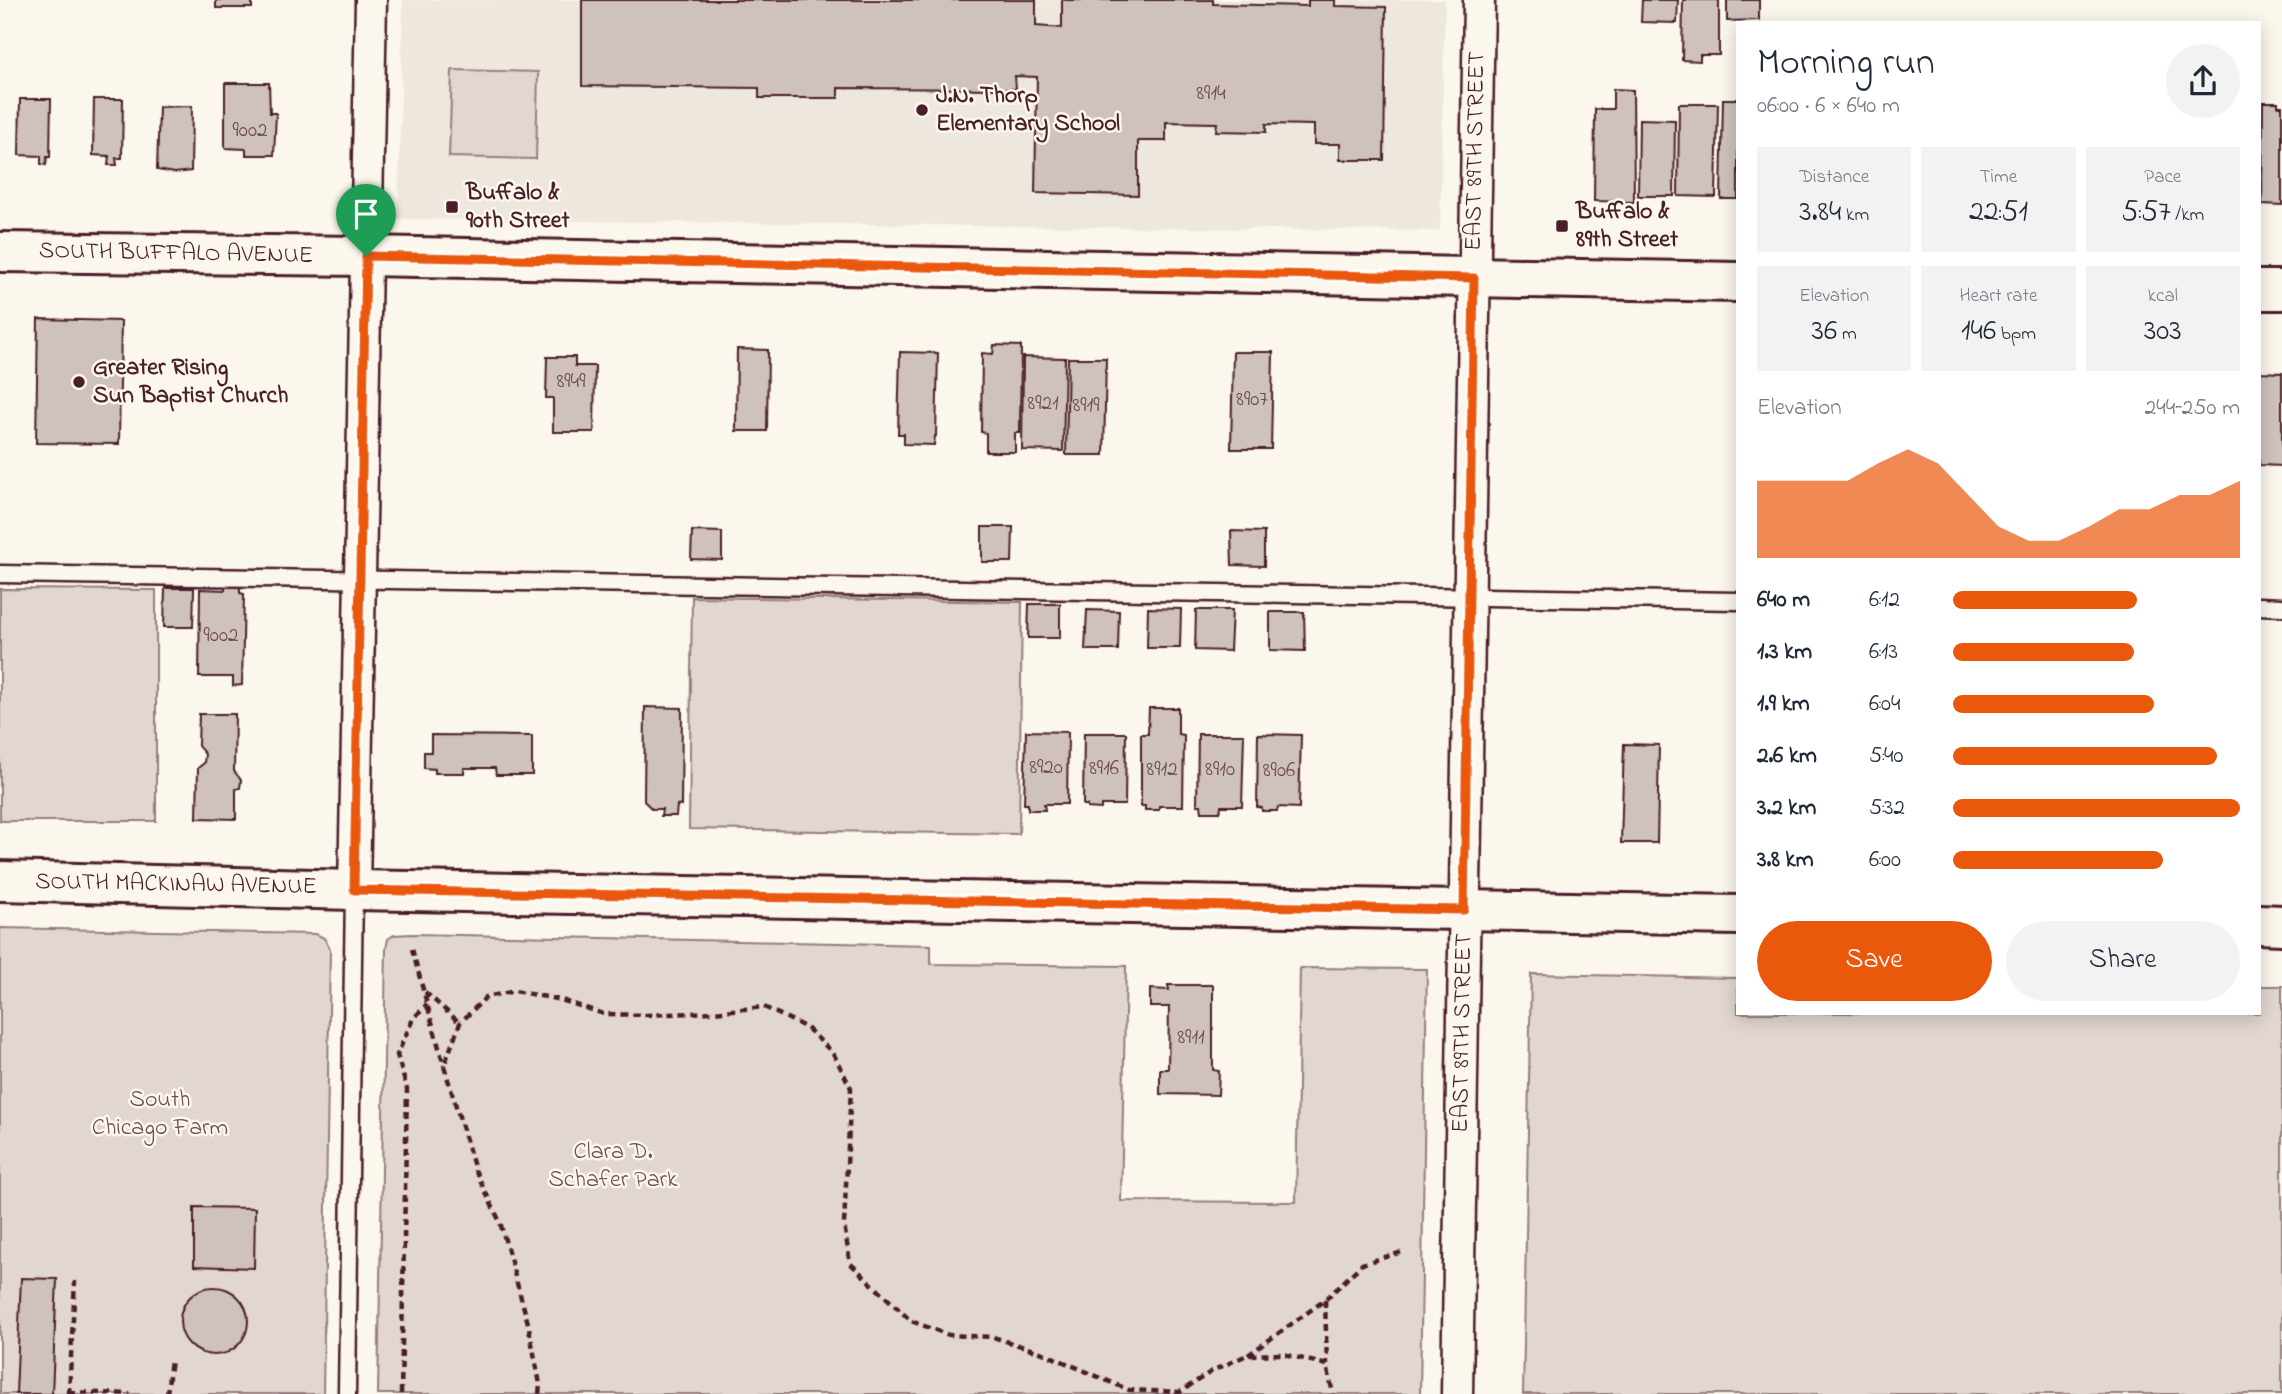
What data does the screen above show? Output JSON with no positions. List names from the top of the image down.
{
  "streets": {
    "main road": ["SOUTH BUFFALO AVENUE", "SOUTH MACKINAW AVENUE"],
    "street": ["EAST 89TH STREET"]
  },
  "crossings": [
    ["EAST 89TH STREET", "SOUTH BUFFALO AVENUE"],
    ["EAST 89TH STREET", "SOUTH MACKINAW AVENUE"]
  ],
  "parks": ["South Chicago Farm", "Clara D. Schafer Park"],
  "places": {
    "other": ["J.N. Thorp Elementary School", "Greater Rising Sun Baptist Church"],
    "transit": ["Buffalo & 90th Street", "Buffalo & 89th Street"]
  },
  "house_numbers": [
    "8914",
    "9002",
    "8949",
    "8907",
    "8921",
    "8919",
    "9002",
    "8920",
    "8916",
    "8912",
    "8910",
    "8906",
    "8911"
  ],
  "page": {
    "heading": ["Morning run", "06:00 · 6 × 640 m"],
    "stats": [
      ["Distance", "3.84 km"],
      ["Time", "22:51"],
      ["Pace", "5:57 /km"],
      ["Elevation", "36 m"],
      ["Heart rate", "146 bpm"],
      ["kcal", "303"]
    ],
    "chart": ["Elevation", "244–250 m"],
    "list": [
      {
        "name": "640 m",
        "note": "6:12"
      },
      {
        "name": "1.3 km",
        "note": "6:13"
      },
      {
        "name": "1.9 km",
        "note": "6:04"
      },
      {
        "name": "2.6 km",
        "note": "5:40"
      },
      {
        "name": "3.2 km",
        "note": "5:32"
      },
      {
        "name": "3.8 km",
        "note": "6:00"
      }
    ],
    "buttons": ["Save", "Share"]
  }
}
